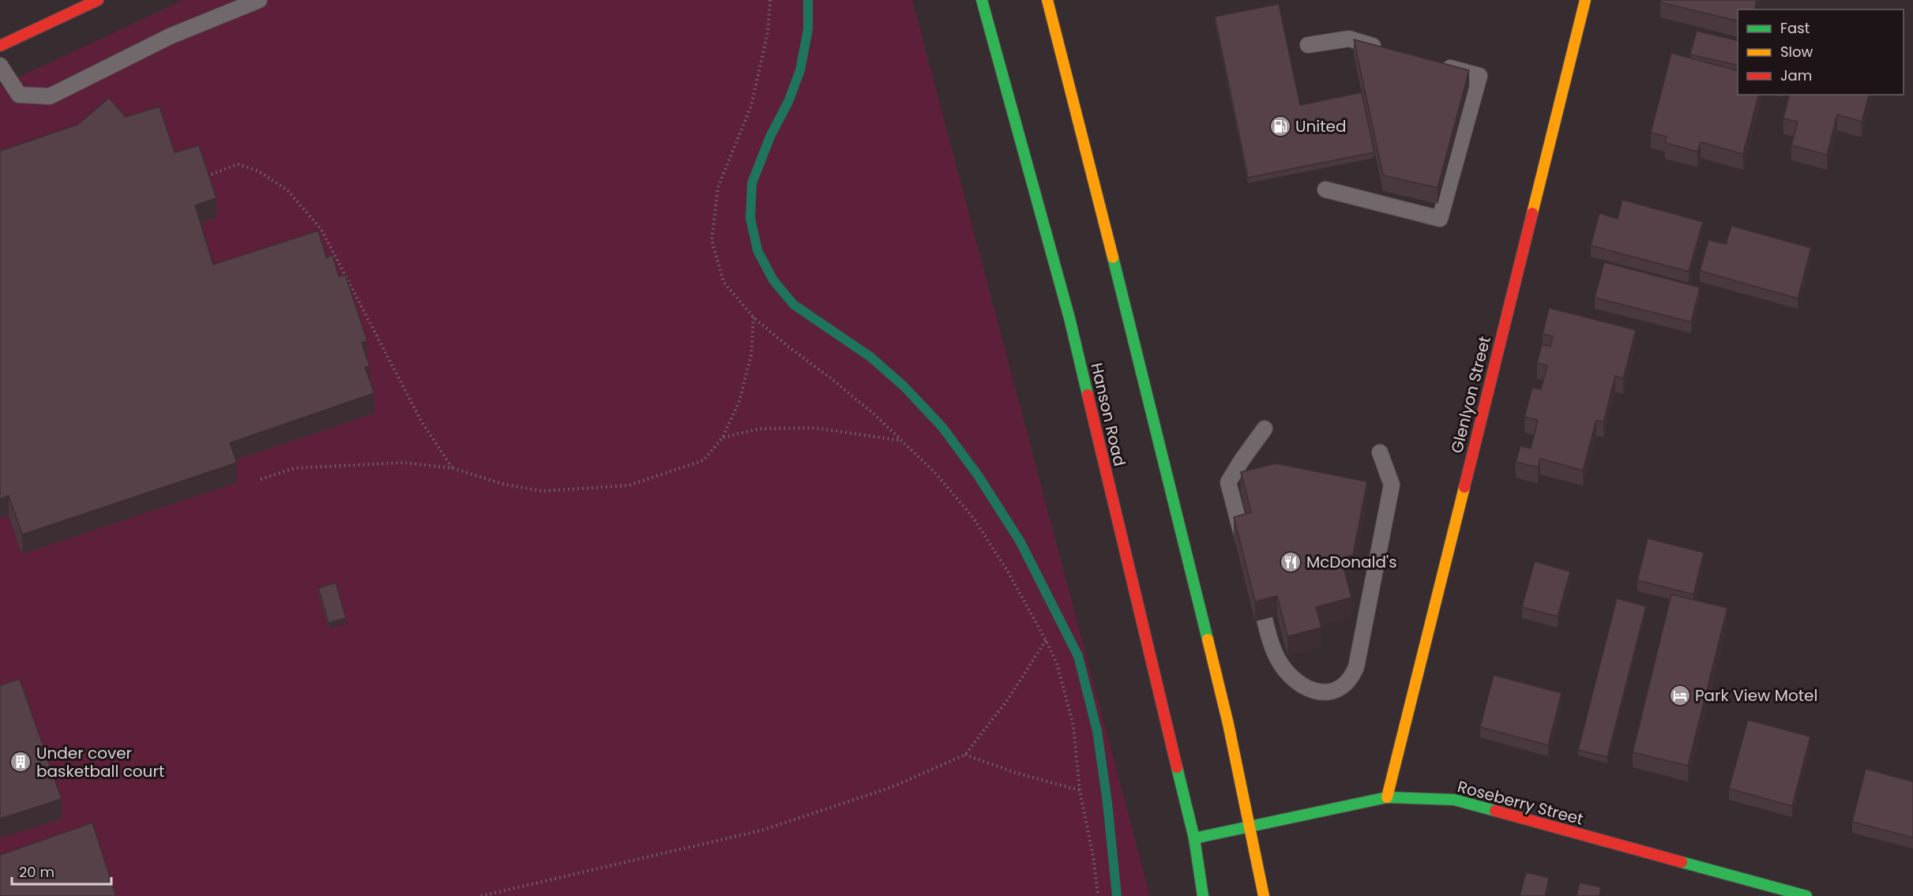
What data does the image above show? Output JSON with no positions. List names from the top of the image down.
{
  "streets": {
    "main road": ["Glenlyon Street", "Hanson Road", "Roseberry Street"]
  },
  "crossings": [
    ["Glenlyon Street", "Roseberry Street"],
    ["Hanson Road", "Roseberry Street"]
  ],
  "places": {
    "fuel station": ["United"],
    "restaurant": ["McDonald's"],
    "hotel": ["Park View Motel"],
    "building": ["Under cover basketball court"]
  },
  "legend": ["Fast", "Slow", "Jam"],
  "scale_bar": "20 m"
}
